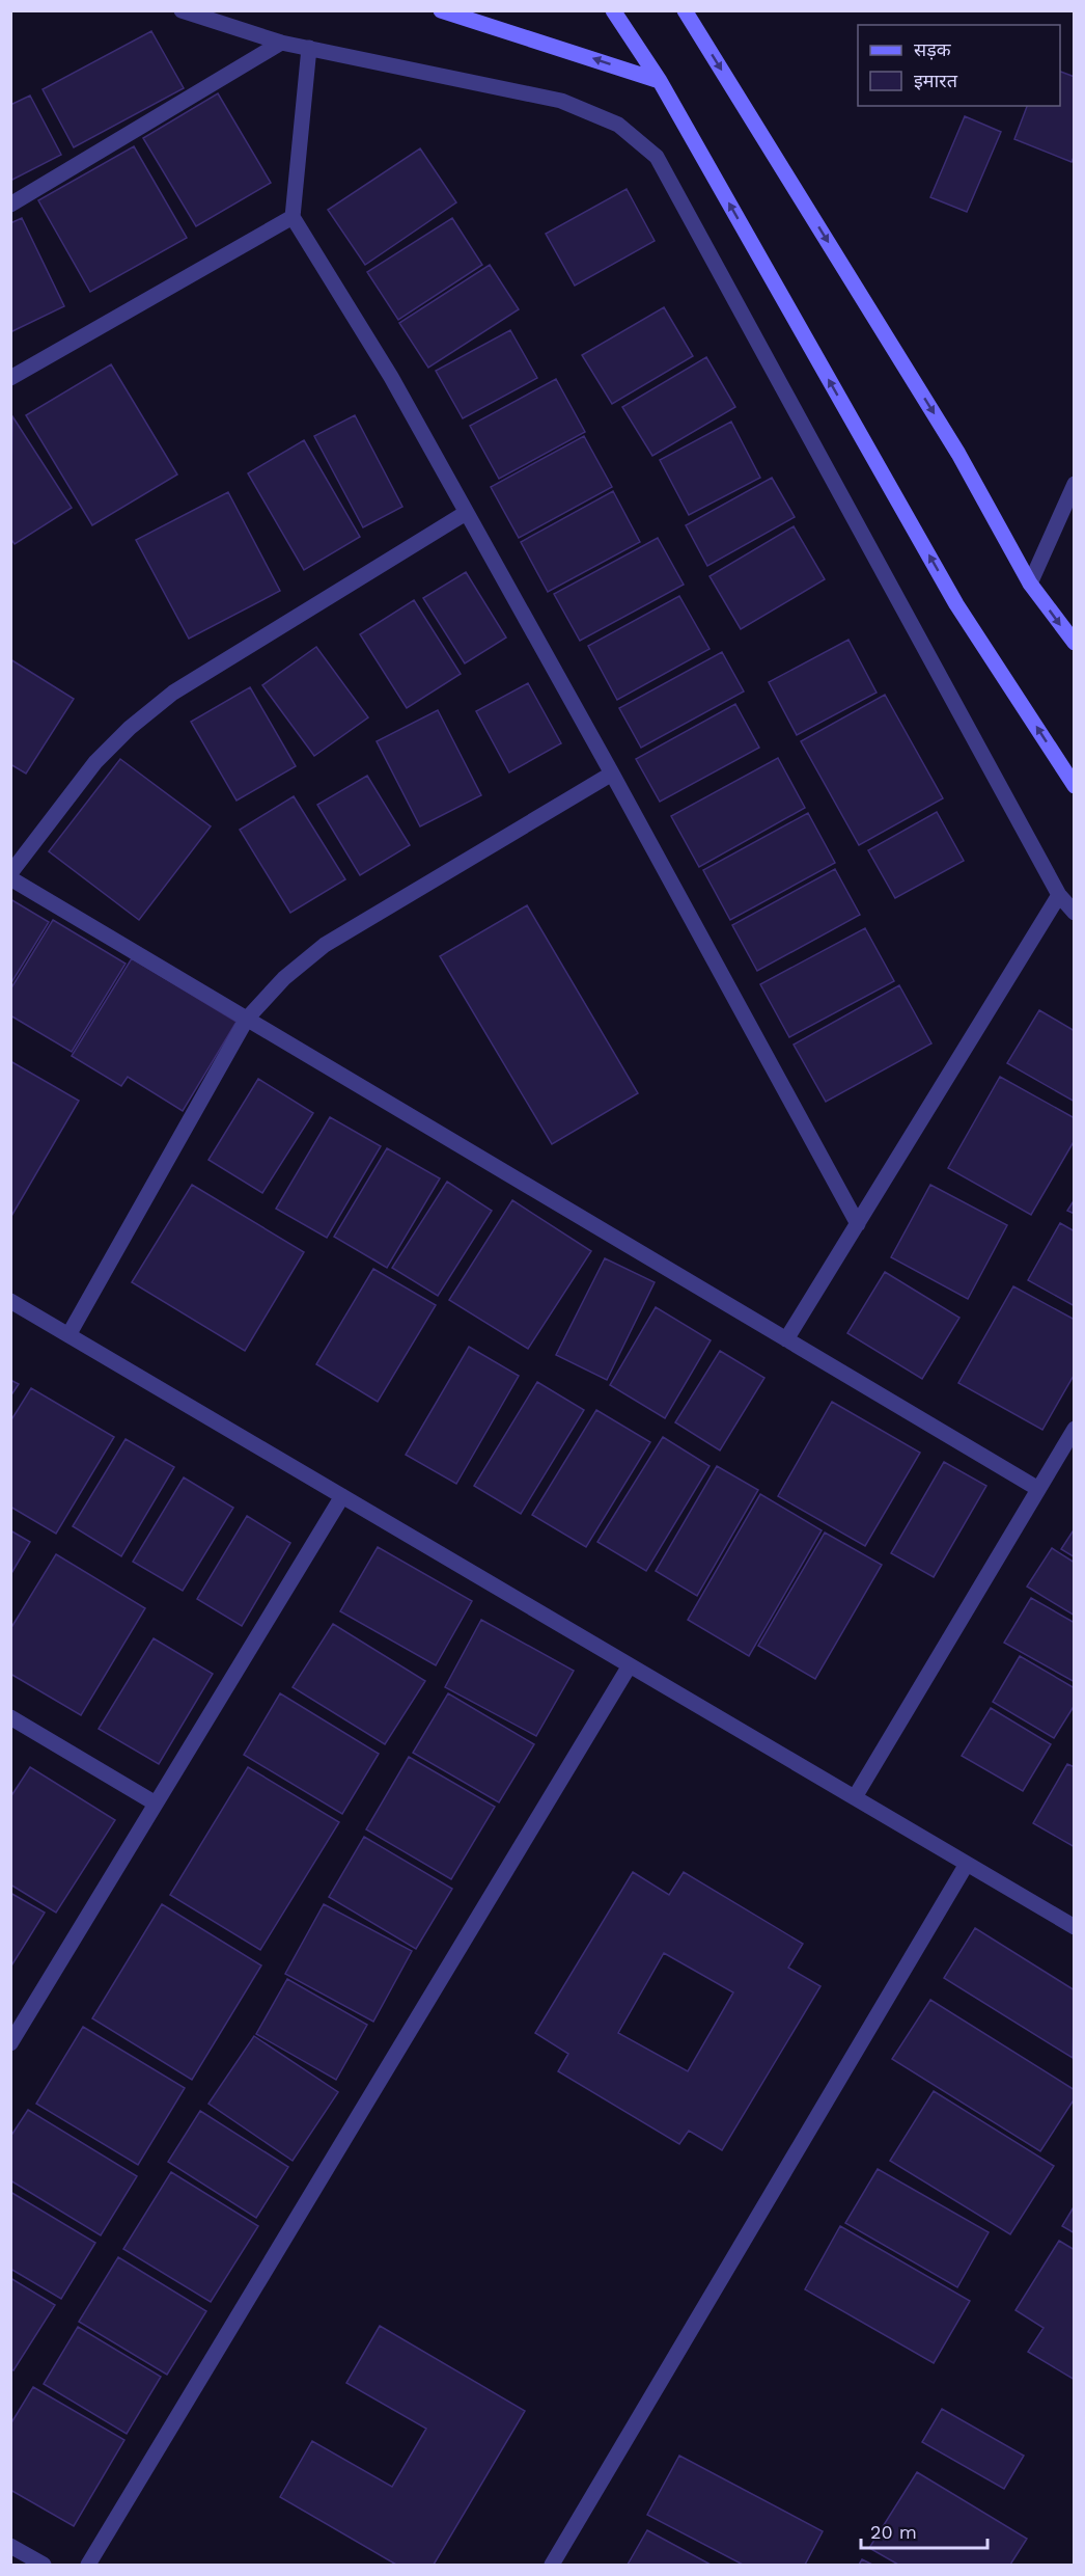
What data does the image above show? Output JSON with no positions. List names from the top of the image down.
{
  "legend": ["सड़क", "इमारत"],
  "scale_bar": "20 m"
}
